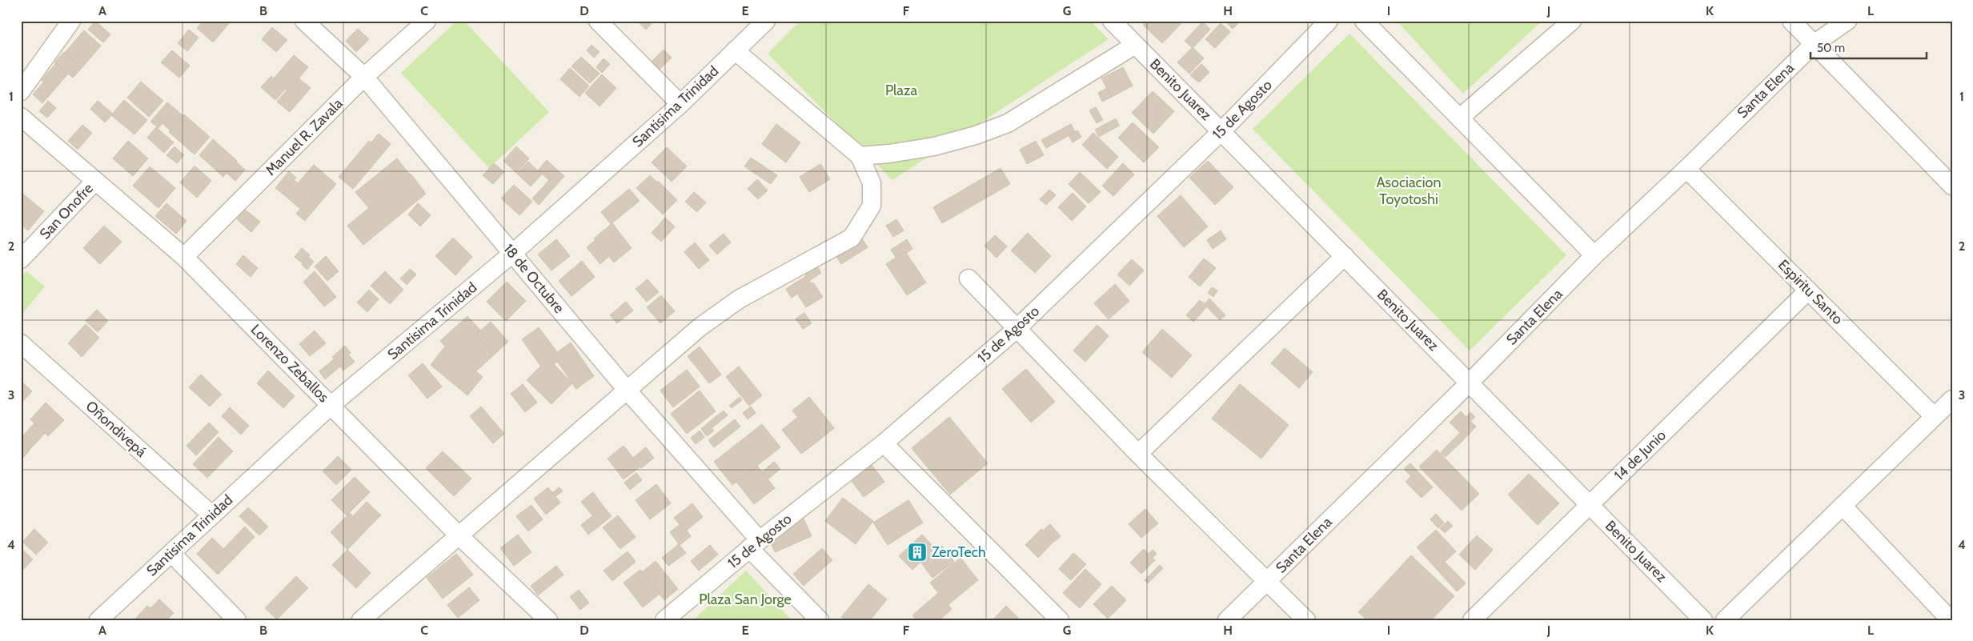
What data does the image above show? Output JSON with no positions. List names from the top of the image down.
{
  "streets": {
    "street": [
      "Benito Juarez",
      "Santa Elena",
      "Santisima Trinidad",
      "15 de Agosto",
      "Manuel R. Zavala",
      "San Onofre",
      "18 de Octubre",
      "Espiritu Santo",
      "Lorenzo Zeballos",
      "Oñondivepá",
      "14 de Junio"
    ]
  },
  "crossings": [
    ["Benito Juarez", "Santa Elena"],
    ["Benito Juarez", "15 de Agosto"],
    ["Benito Juarez", "14 de Junio"],
    ["Santa Elena", "Espiritu Santo"],
    ["Santisima Trinidad", "18 de Octubre"],
    ["Santisima Trinidad", "Lorenzo Zeballos"],
    ["Santisima Trinidad", "Oñondivepá"],
    ["15 de Agosto", "18 de Octubre"],
    ["Manuel R. Zavala", "18 de Octubre"],
    ["Manuel R. Zavala", "Lorenzo Zeballos"],
    ["San Onofre", "Lorenzo Zeballos"],
    ["Espiritu Santo", "14 de Junio"]
  ],
  "parks": ["Plaza", "Asociacion Toyotoshi", "Plaza San Jorge"],
  "places": {
    "building": ["ZeroTech"]
  },
  "scale_bar": "50 m",
  "grid": {
    "columns": [
      "A",
      "B",
      "C",
      "D",
      "E",
      "F",
      "G",
      "H",
      "I",
      "J",
      "K",
      "L"
    ],
    "rows": [
      "1",
      "2",
      "3",
      "4"
    ]
  }
}
